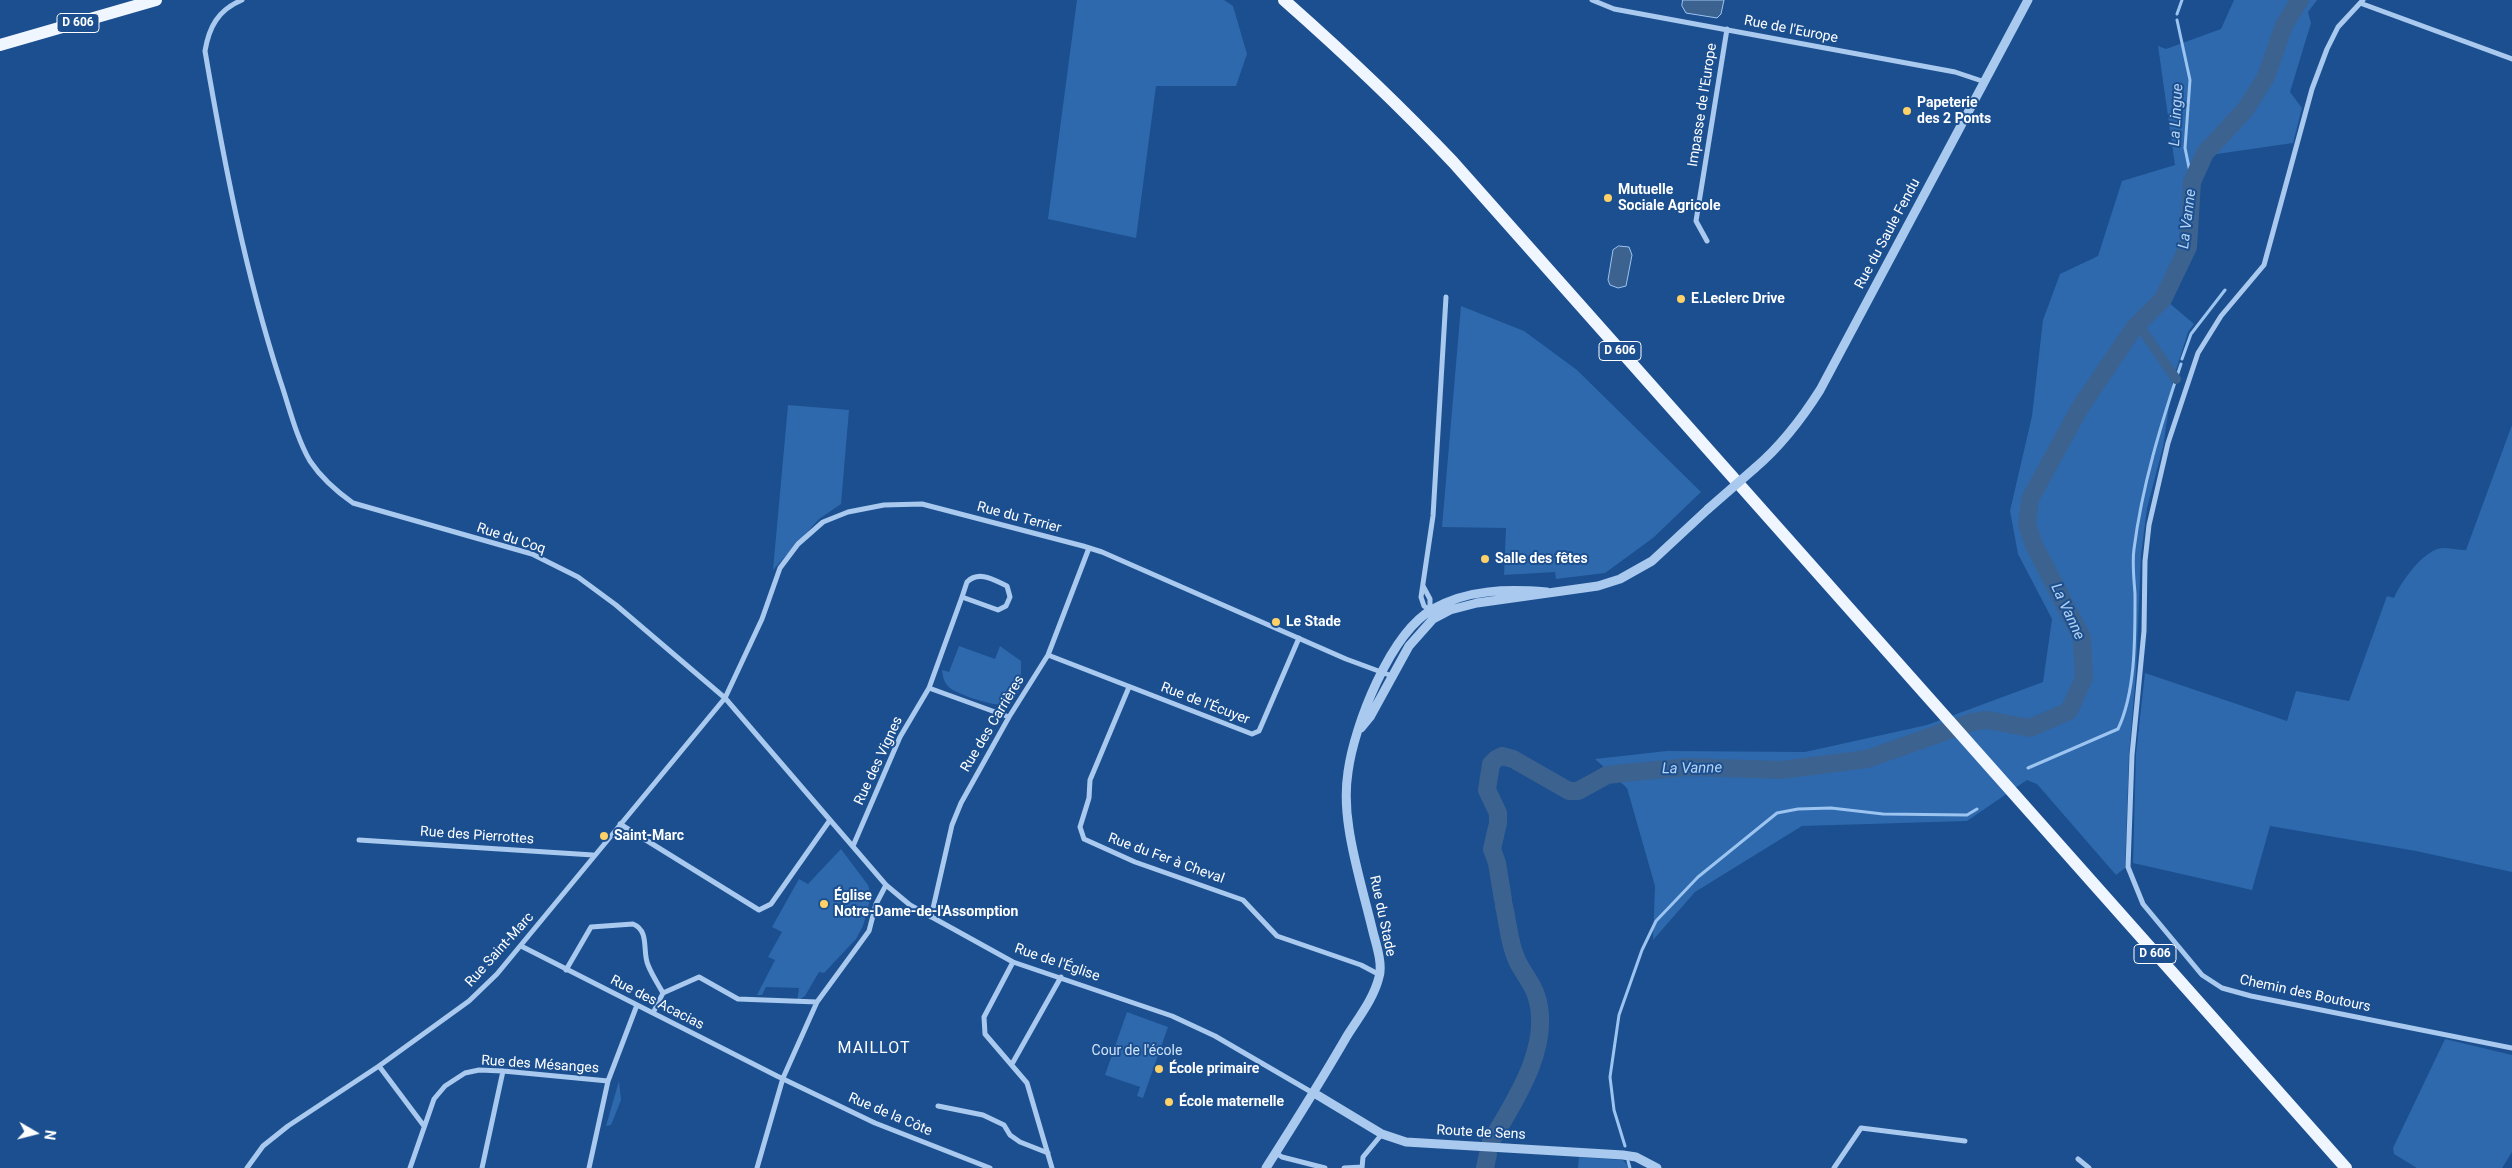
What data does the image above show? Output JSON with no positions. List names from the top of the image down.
{
  "streets": {
    "main road": ["D 606"],
    "street": [
      "Rue de l'Europe",
      "Impasse de l'Europe",
      "Rue du Saule Fendu",
      "Rue du Terrier",
      "Rue du Coq",
      "Rue de l’Écuyer",
      "Rue des Carrières",
      "Rue des Vignes",
      "Rue des Pierrottes",
      "Rue du Fer à Cheval",
      "Rue du Stade",
      "Rue Saint-Marc",
      "Rue de l'Église",
      "Chemin des Boutours",
      "Rue des Acacias",
      "Rue des Mésanges",
      "Rue de la Côte",
      "Route de Sens"
    ]
  },
  "crossings": [
    ["Rue de l'Europe", "Impasse de l'Europe"],
    ["Rue de l'Europe", "Rue du Saule Fendu"],
    ["Rue du Saule Fendu", "Rue du Stade"],
    ["Rue du Terrier", "Rue du Coq"],
    ["Rue du Terrier", "Rue de l’Écuyer"],
    ["Rue du Terrier", "Rue des Carrières"],
    ["Rue du Terrier", "Rue du Stade"],
    ["Rue du Terrier", "Rue Saint-Marc"],
    ["Rue du Terrier", "Rue de l'Église"],
    ["Rue du Coq", "Rue Saint-Marc"],
    ["Rue du Coq", "Rue de l'Église"],
    ["Rue de l’Écuyer", "Rue des Carrières"],
    ["Rue de l’Écuyer", "Rue du Fer à Cheval"],
    ["Rue des Carrières", "Rue de l'Église"],
    ["Rue des Vignes", "Rue de l'Église"],
    ["Rue des Pierrottes", "Rue Saint-Marc"],
    ["Rue du Fer à Cheval", "Rue du Stade"],
    ["Rue du Stade", "Rue de l'Église"],
    ["Rue du Stade", "Route de Sens"],
    ["Rue Saint-Marc", "Rue de l'Église"],
    ["Rue Saint-Marc", "Rue des Acacias"],
    ["Rue de l'Église", "Route de Sens"],
    ["Rue des Acacias", "Rue de la Côte"]
  ],
  "districts": ["MAILLOT"],
  "water": ["La Lingue", "La Vanne"],
  "parks": ["Cour de l'école"],
  "places": [
    "Papeterie des 2 Ponts",
    "Mutuelle Sociale Agricole",
    "E.Leclerc Drive",
    "Salle des fêtes",
    "Le Stade",
    "Saint-Marc",
    "Église Notre-Dame-de-l'Assomption",
    "École primaire",
    "École maternelle"
  ],
  "north": "right"
}
